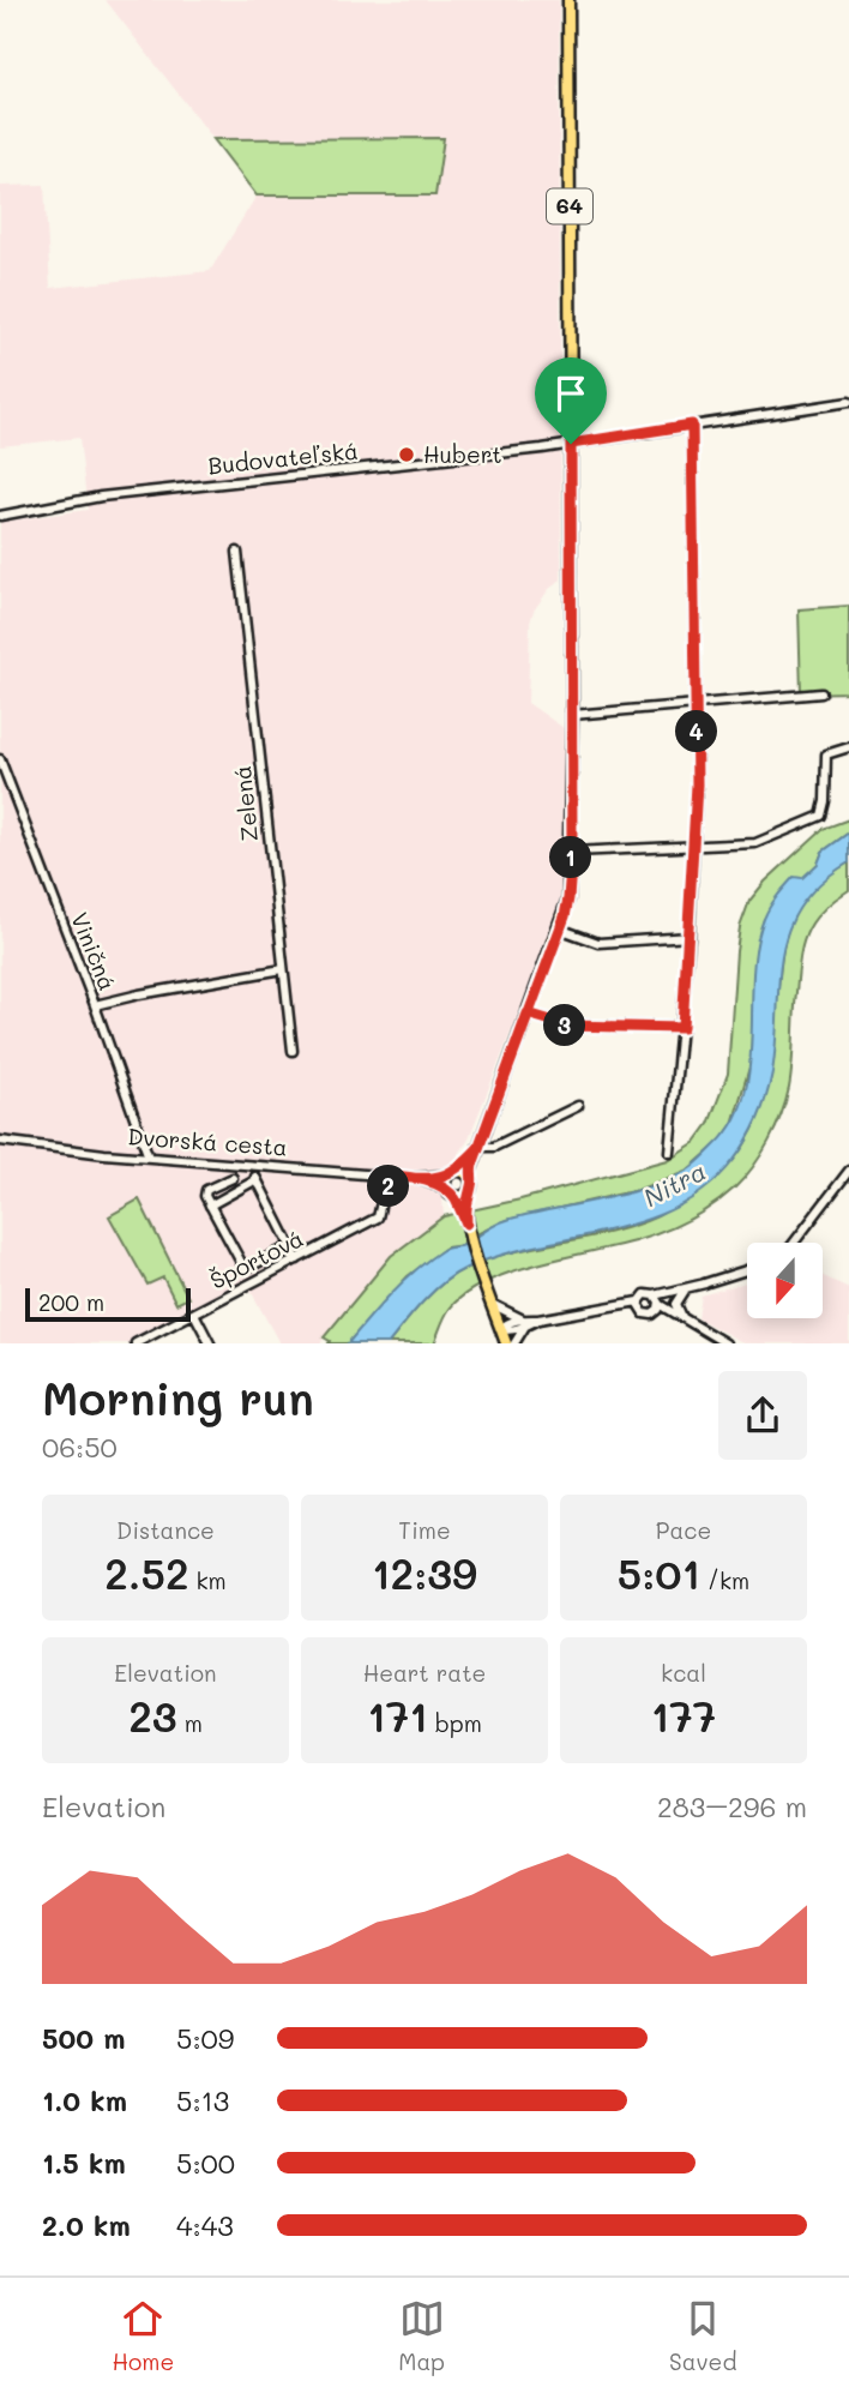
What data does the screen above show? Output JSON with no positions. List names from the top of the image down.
{
  "streets": {
    "main road": ["64"],
    "street": [
      "Budovateľská",
      "Zelená",
      "Viničná",
      "Dvorská cesta",
      "Športová"
    ]
  },
  "crossings": [
    ["64", "Budovateľská"],
    ["64", "Dvorská cesta"],
    ["Viničná", "Dvorská cesta"],
    ["Dvorská cesta", "Športová"]
  ],
  "water": ["Nitra"],
  "places": ["Hubert"],
  "scale_bar": "200 m",
  "north": "bottom",
  "page": {
    "pins": [
      "4",
      "1",
      "3",
      "2"
    ],
    "scale": "200 m",
    "heading": ["Morning run", "06:50"],
    "stats": [
      ["Distance", "2.52 km"],
      ["Time", "12:39"],
      ["Pace", "5:01 /km"],
      ["Elevation", "23 m"],
      ["Heart rate", "171 bpm"],
      ["kcal", "177"]
    ],
    "chart": ["Elevation", "283–296 m"],
    "list": [
      {
        "name": "500 m",
        "note": "5:09"
      },
      {
        "name": "1.0 km",
        "note": "5:13"
      },
      {
        "name": "1.5 km",
        "note": "5:00"
      },
      {
        "name": "2.0 km",
        "note": "4:43"
      }
    ],
    "tabs": ["Home", "Map", "Saved"]
  }
}
